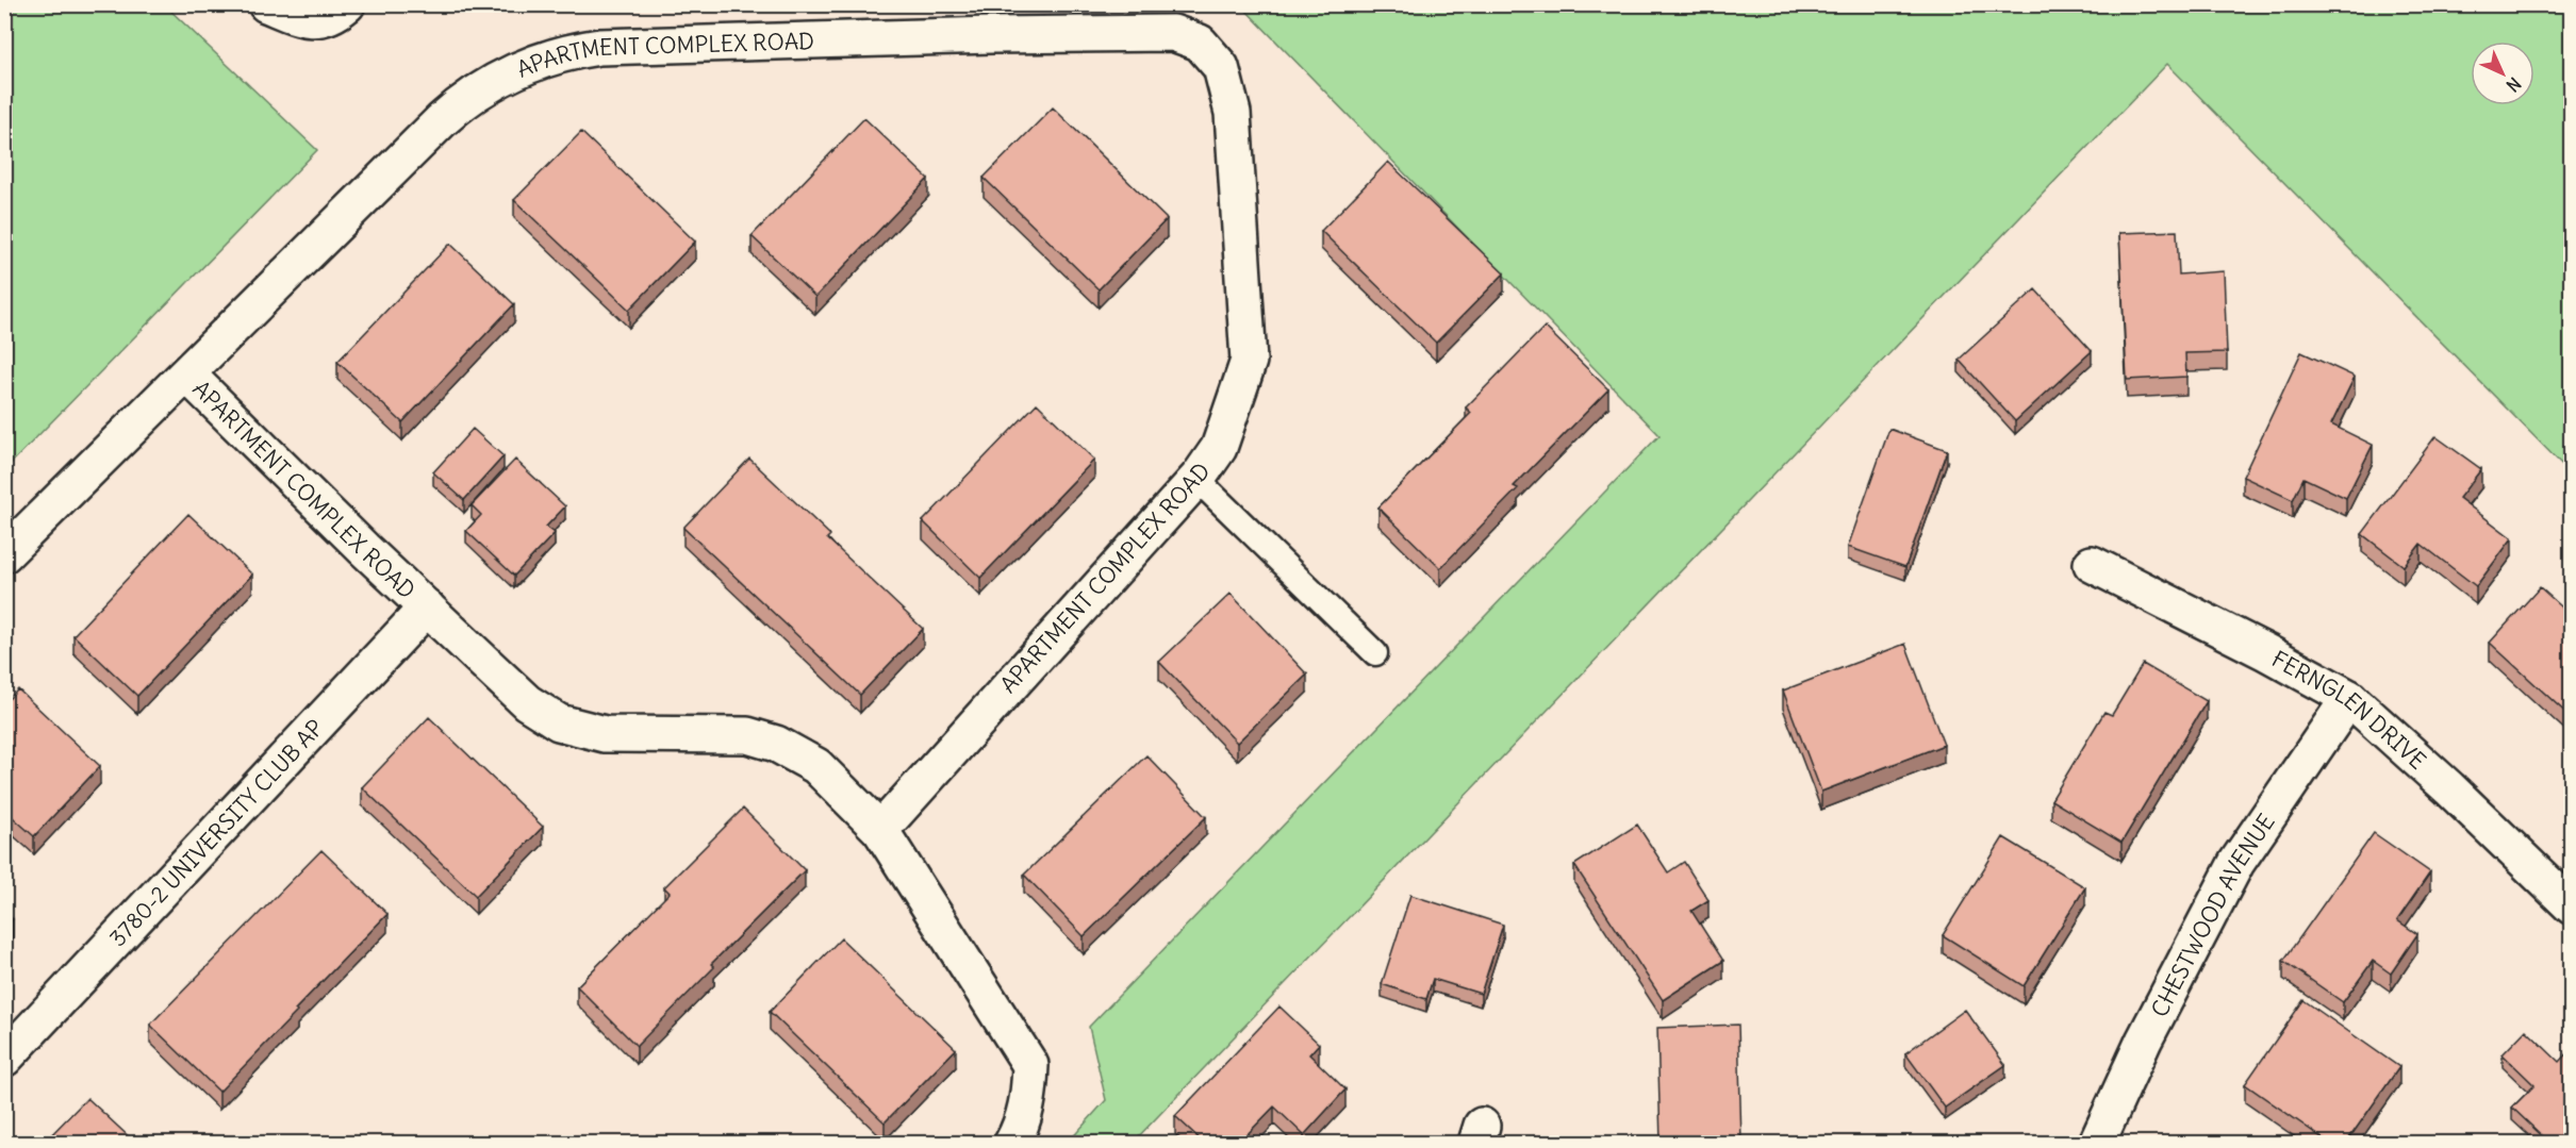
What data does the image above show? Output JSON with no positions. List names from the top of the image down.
{
  "streets": {
    "street": [
      "APARTMENT COMPLEX ROAD",
      "FERNGLEN DRIVE",
      "3780-2 UNIVERSITY CLUB AP",
      "CHESTWOOD AVENUE"
    ]
  },
  "crossings": [
    ["APARTMENT COMPLEX ROAD", "3780-2 UNIVERSITY CLUB AP"],
    ["FERNGLEN DRIVE", "CHESTWOOD AVENUE"]
  ],
  "north": "bottom right"
}
